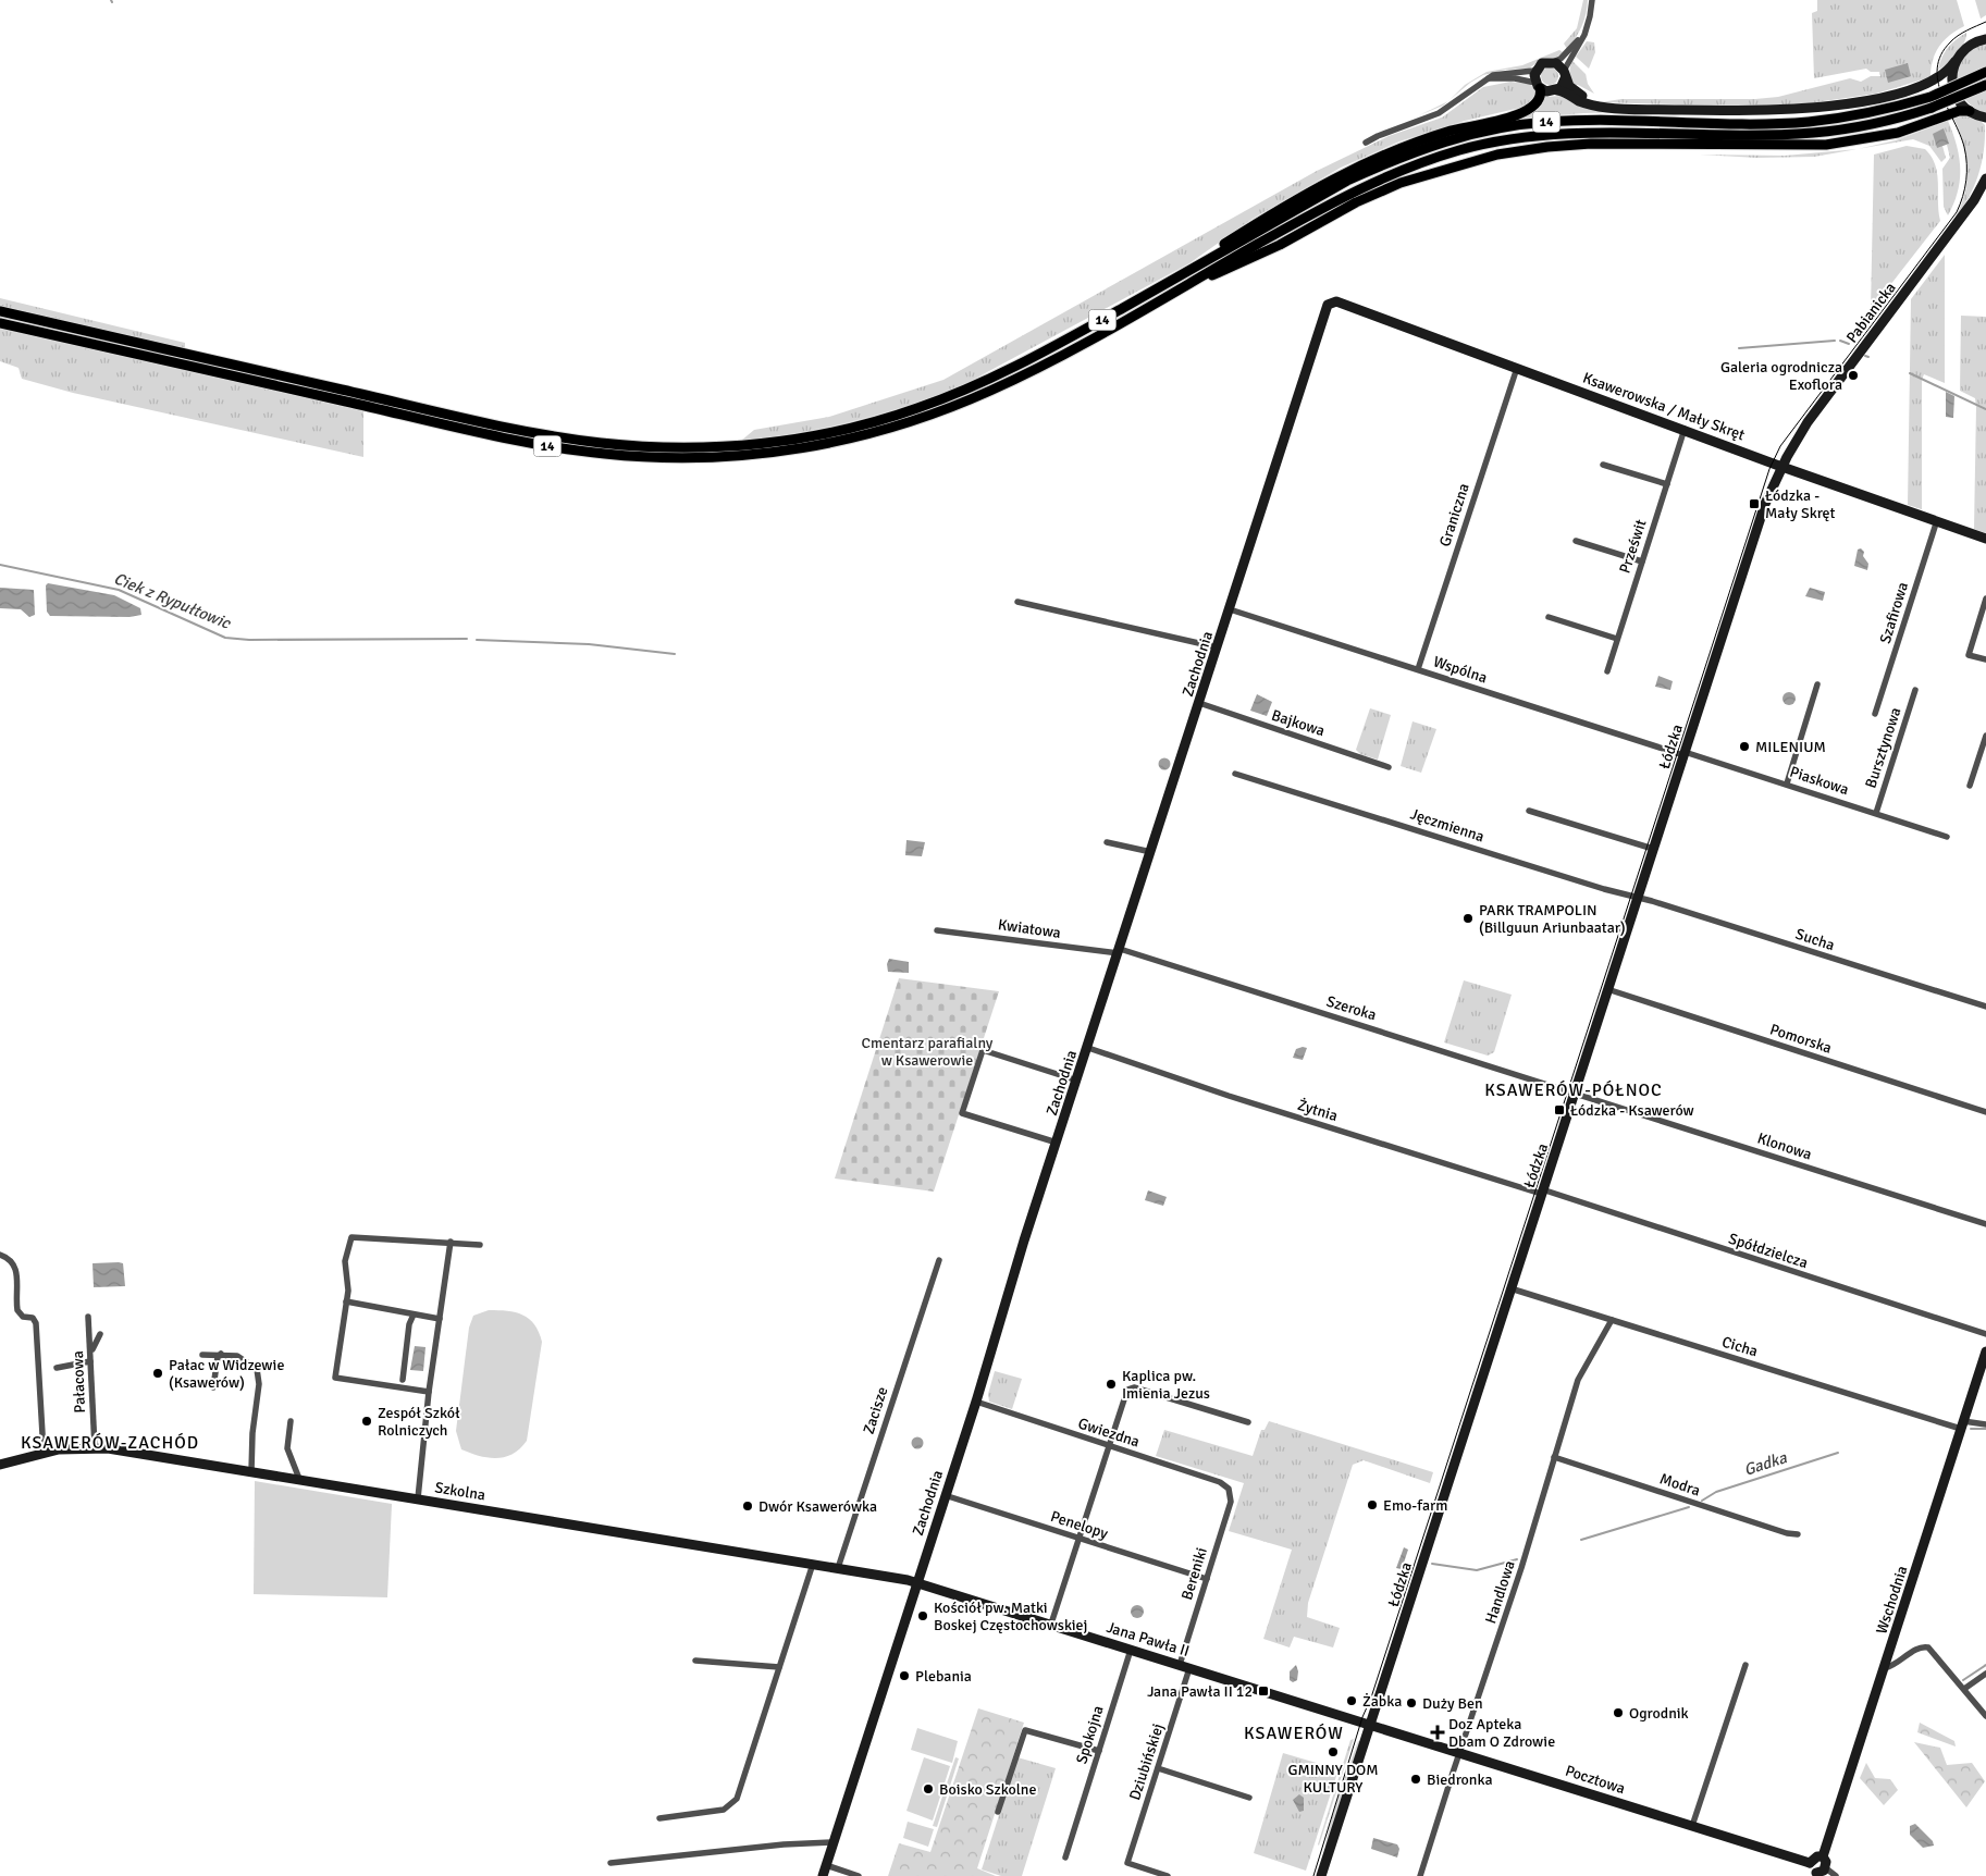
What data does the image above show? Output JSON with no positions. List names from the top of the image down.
{
  "streets": {
    "main road": ["14"],
    "street": [
      "Pabianicka",
      "Ksawerowska / Mały Skręt",
      "Graniczna",
      "Prześwit",
      "Szafirowa",
      "Zachodnia",
      "Wspólna",
      "Bajkowa",
      "Łódzka",
      "Bursztynowa",
      "Piaskowa",
      "Jęczmienna",
      "Kwiatowa",
      "Sucha",
      "Szeroka",
      "Pomorska",
      "Żytnia",
      "Klonowa",
      "Spółdzielcza",
      "Cicha",
      "Pałacowa",
      "Zacisze",
      "Gwiezdna",
      "Modra",
      "Szkolna",
      "Penelopy",
      "Bereniki",
      "Handlowa",
      "Wschodnia",
      "Jana Pawła II",
      "Spokojna",
      "Dziubińskiej",
      "Pocztowa"
    ]
  },
  "crossings": [
    ["Pabianicka", "Ksawerowska / Mały Skręt"],
    ["Pabianicka", "Łódzka"],
    ["Ksawerowska / Mały Skręt", "Graniczna"],
    ["Ksawerowska / Mały Skręt", "Prześwit"],
    ["Ksawerowska / Mały Skręt", "Szafirowa"],
    ["Ksawerowska / Mały Skręt", "Zachodnia"],
    ["Ksawerowska / Mały Skręt", "Łódzka"],
    ["Graniczna", "Wspólna"],
    ["Zachodnia", "Wspólna"],
    ["Zachodnia", "Bajkowa"],
    ["Zachodnia", "Kwiatowa"],
    ["Zachodnia", "Szeroka"],
    ["Zachodnia", "Żytnia"],
    ["Zachodnia", "Gwiezdna"],
    ["Zachodnia", "Szkolna"],
    ["Zachodnia", "Penelopy"],
    ["Zachodnia", "Jana Pawła II"],
    ["Wspólna", "Łódzka"],
    ["Wspólna", "Piaskowa"],
    ["Łódzka", "Piaskowa"],
    ["Łódzka", "Jęczmienna"],
    ["Łódzka", "Sucha"],
    ["Łódzka", "Szeroka"],
    ["Łódzka", "Pomorska"],
    ["Łódzka", "Żytnia"],
    ["Łódzka", "Klonowa"],
    ["Łódzka", "Spółdzielcza"],
    ["Łódzka", "Cicha"],
    ["Łódzka", "Jana Pawła II"],
    ["Łódzka", "Pocztowa"],
    ["Bursztynowa", "Piaskowa"],
    ["Jęczmienna", "Sucha"],
    ["Kwiatowa", "Szeroka"],
    ["Szeroka", "Klonowa"],
    ["Żytnia", "Spółdzielcza"],
    ["Cicha", "Handlowa"],
    ["Cicha", "Wschodnia"],
    ["Pałacowa", "Szkolna"],
    ["Zacisze", "Szkolna"],
    ["Gwiezdna", "Bereniki"],
    ["Modra", "Handlowa"],
    ["Szkolna", "Jana Pawła II"],
    ["Penelopy", "Bereniki"],
    ["Bereniki", "Jana Pawła II"],
    ["Bereniki", "Dziubińskiej"],
    ["Handlowa", "Pocztowa"],
    ["Wschodnia", "Pocztowa"],
    ["Jana Pawła II", "Spokojna"],
    ["Jana Pawła II", "Dziubińskiej"],
    ["Jana Pawła II", "Pocztowa"]
  ],
  "districts": ["KSAWERÓW-PÓŁNOC", "KSAWERÓW-ZACHÓD", "KSAWERÓW"],
  "water": ["Ciek z Rypułtowic", "Gadka"],
  "parks": ["Cmentarz parafialny w Ksawerowie"],
  "places": {
    "other": [
      "Galeria ogrodnicza Exoflora",
      "MILENIUM",
      "PARK TRAMPOLIN (Billguun Ariunbaatar)",
      "Pałac w Widzewie (Ksawerów)",
      "Kaplica pw. Imienia Jezus",
      "Zespół Szkół Rolniczych",
      "Emo-farm",
      "Dwór Ksawerówka",
      "Kościół pw. Matki Boskej Częstochowskiej",
      "Plebania",
      "Żabka",
      "Duży Ben",
      "Ogrodnik",
      "GMINNY DOM KULTURY",
      "Biedronka",
      "Boisko Szkolne"
    ],
    "transit": ["Łódzka - Mały Skręt", "Łódzka - Ksawerów", "Jana Pawła II 12"],
    "health": ["Doz Apteka Dbam O Zdrowie"]
  }
}
